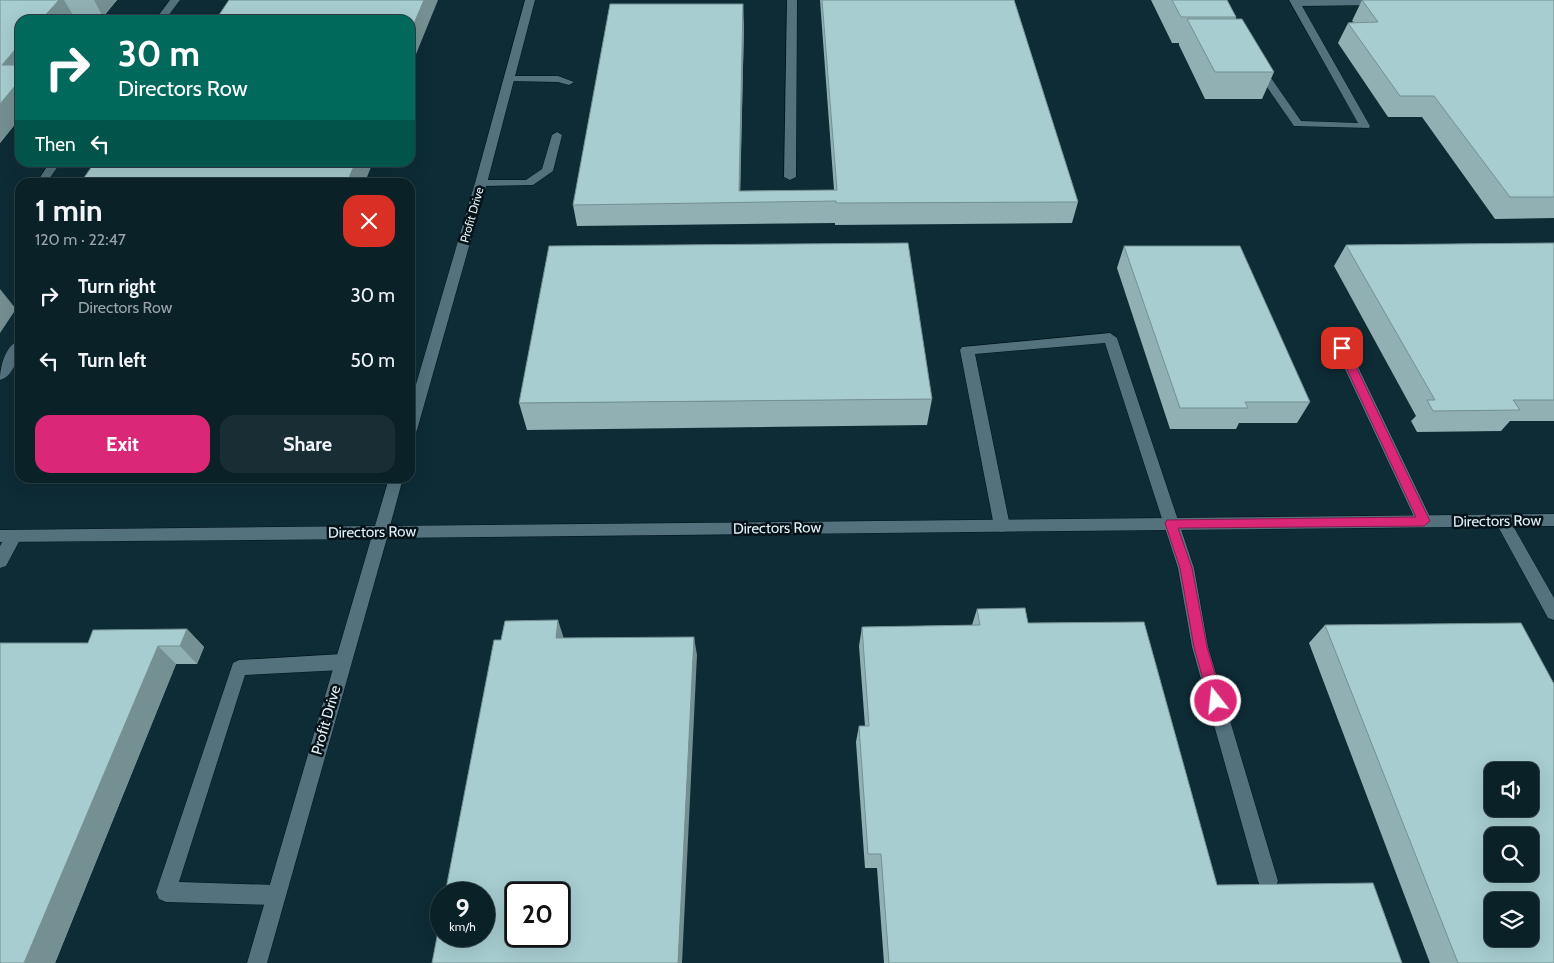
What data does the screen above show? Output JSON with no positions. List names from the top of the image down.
{
  "streets": {
    "street": ["Profit Drive", "Directors Row"]
  },
  "crossings": [
    ["Profit Drive", "Directors Row"]
  ],
  "page": {
    "turn": ["30 m", "Directors Row"],
    "then": "Then",
    "heading": ["1 min", "120 m · 22:47"],
    "list": [
      {
        "name": "Turn right",
        "note": "Directors Row",
        "value": "30 m"
      },
      {
        "name": "Turn left",
        "value": "50 m"
      }
    ],
    "buttons": ["Exit", "Share"],
    "speed": "9 km/h",
    "limit": "20"
  }
}
